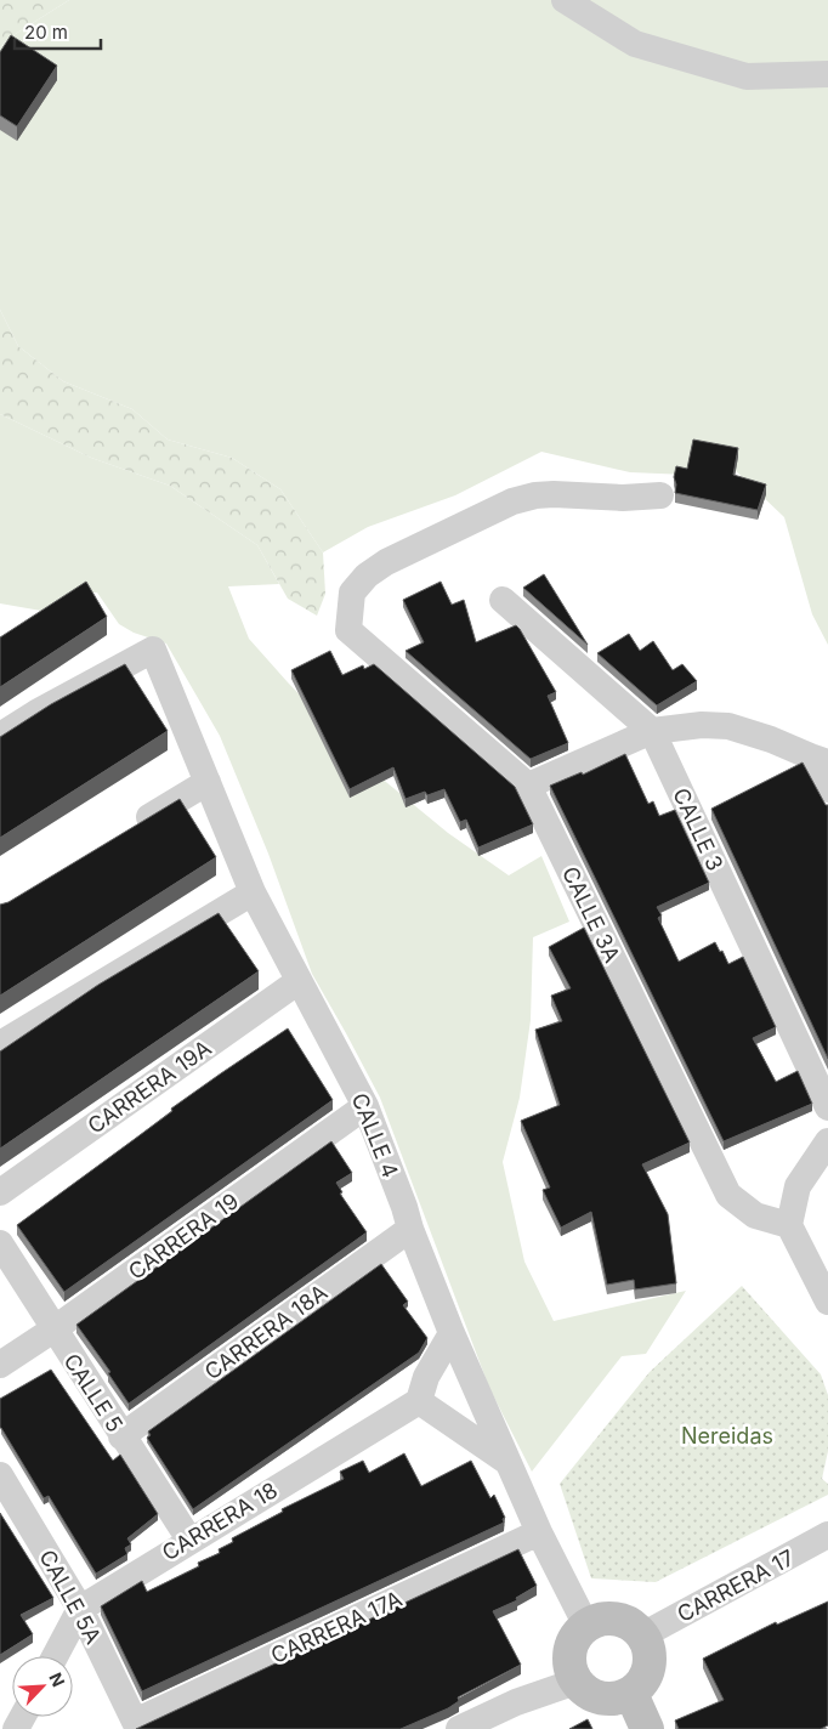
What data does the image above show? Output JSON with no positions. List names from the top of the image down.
{
  "streets": {
    "street": [
      "CALLE 3",
      "CALLE 3A",
      "CARRERA 19A",
      "CALLE 4",
      "CARRERA 19",
      "CARRERA 18A",
      "CALLE 5",
      "CARRERA 18",
      "CARRERA 17",
      "CALLE 5A",
      "CARRERA 17A"
    ]
  },
  "crossings": [
    ["CARRERA 19A", "CALLE 4"],
    ["CALLE 4", "CARRERA 19"],
    ["CALLE 4", "CARRERA 18A"],
    ["CALLE 4", "CARRERA 17"],
    ["CALLE 4", "CARRERA 17A"],
    ["CARRERA 19", "CALLE 5"],
    ["CARRERA 18A", "CALLE 5"],
    ["CALLE 5", "CARRERA 18"],
    ["CARRERA 18", "CALLE 5A"],
    ["CALLE 5A", "CARRERA 17A"]
  ],
  "parks": ["Nereidas"],
  "scale_bar": "20 m",
  "north": "top right"
}
